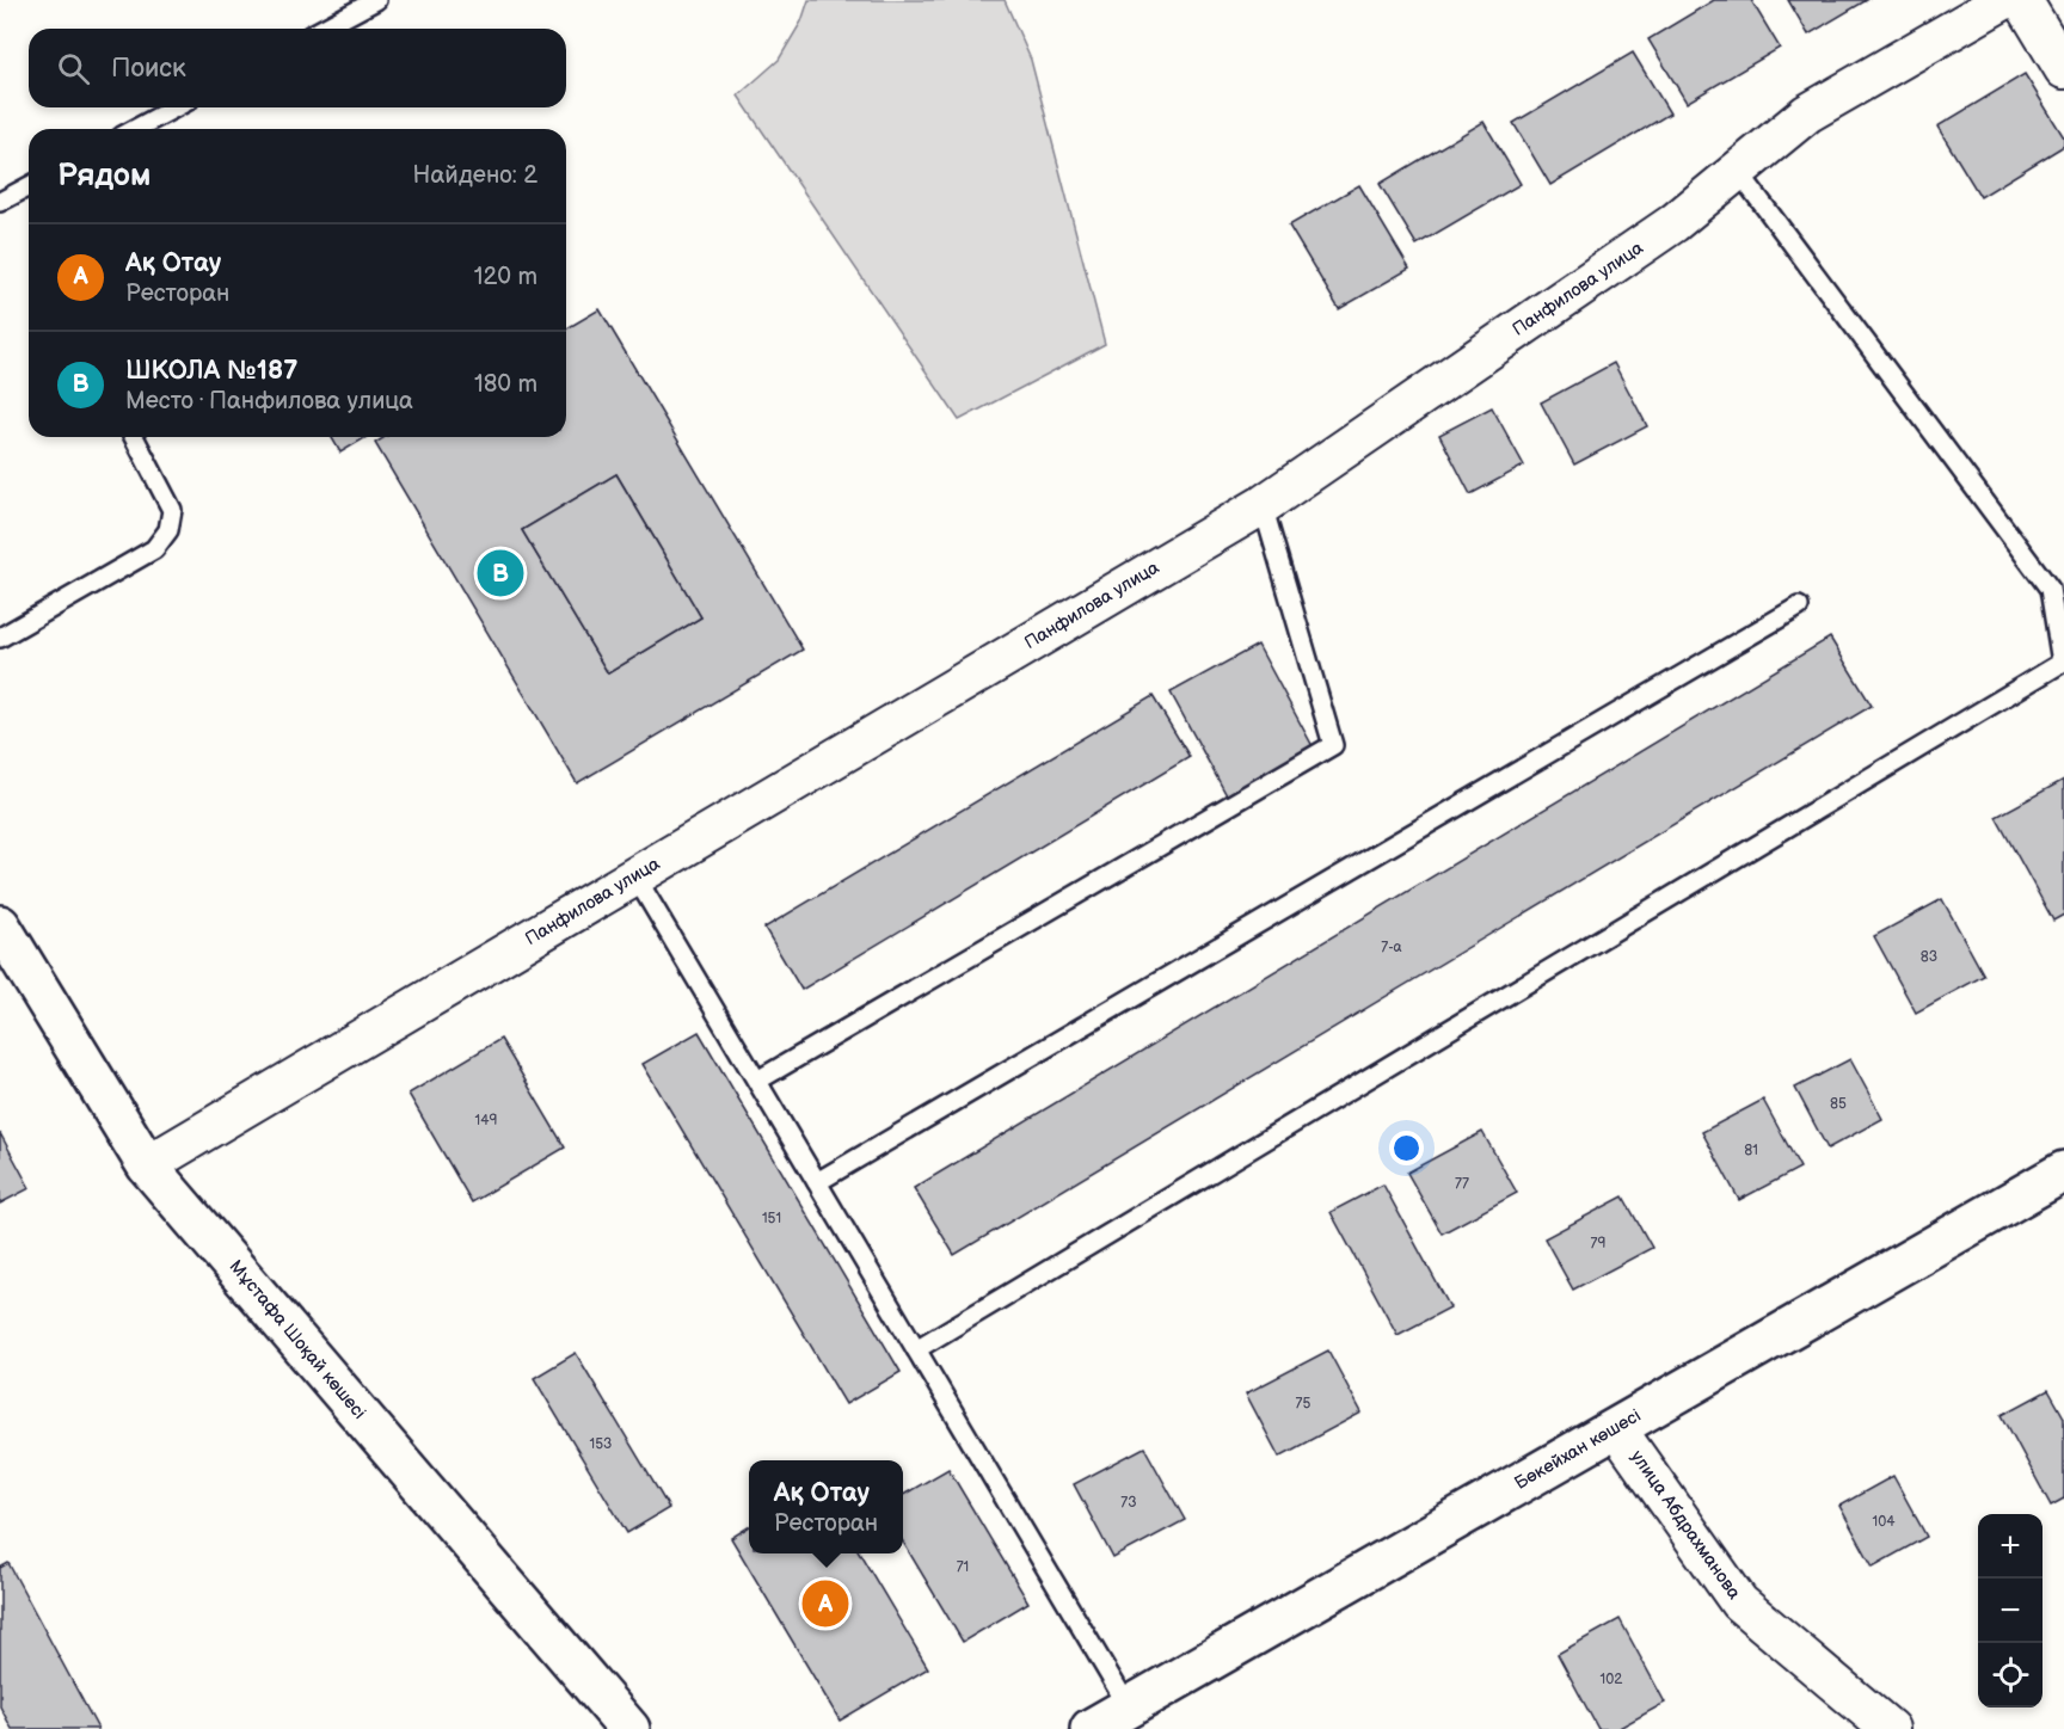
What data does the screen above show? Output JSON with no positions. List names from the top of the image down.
{
  "streets": {
    "street": [
      "Панфилова улица",
      "Мұстафа Шоқай көшесі",
      "Бөкейхан көшесі",
      "улица Абдрахманова"
    ]
  },
  "crossings": [
    ["Панфилова улица", "Мұстафа Шоқай көшесі"],
    ["Бөкейхан көшесі", "улица Абдрахманова"]
  ],
  "house_numbers": [
    "7-а",
    "83",
    "85",
    "149",
    "81",
    "77",
    "151",
    "79",
    "75",
    "153",
    "73",
    "104",
    "71",
    "102"
  ],
  "page": {
    "search": "Поиск",
    "heading": ["Рядом", "Найдено: 2"],
    "list": [
      {
        "mark": "A",
        "name": "Ақ Отау",
        "note": "Ресторан",
        "value": "120 m"
      },
      {
        "mark": "B",
        "name": "ШКОЛА №187",
        "note": "Место · Панфилова улица",
        "value": "180 m"
      }
    ],
    "pins": ["B", "A"],
    "popup": ["Ақ Отау", "Ресторан"],
    "map_buttons": ["+", "−"]
  }
}
